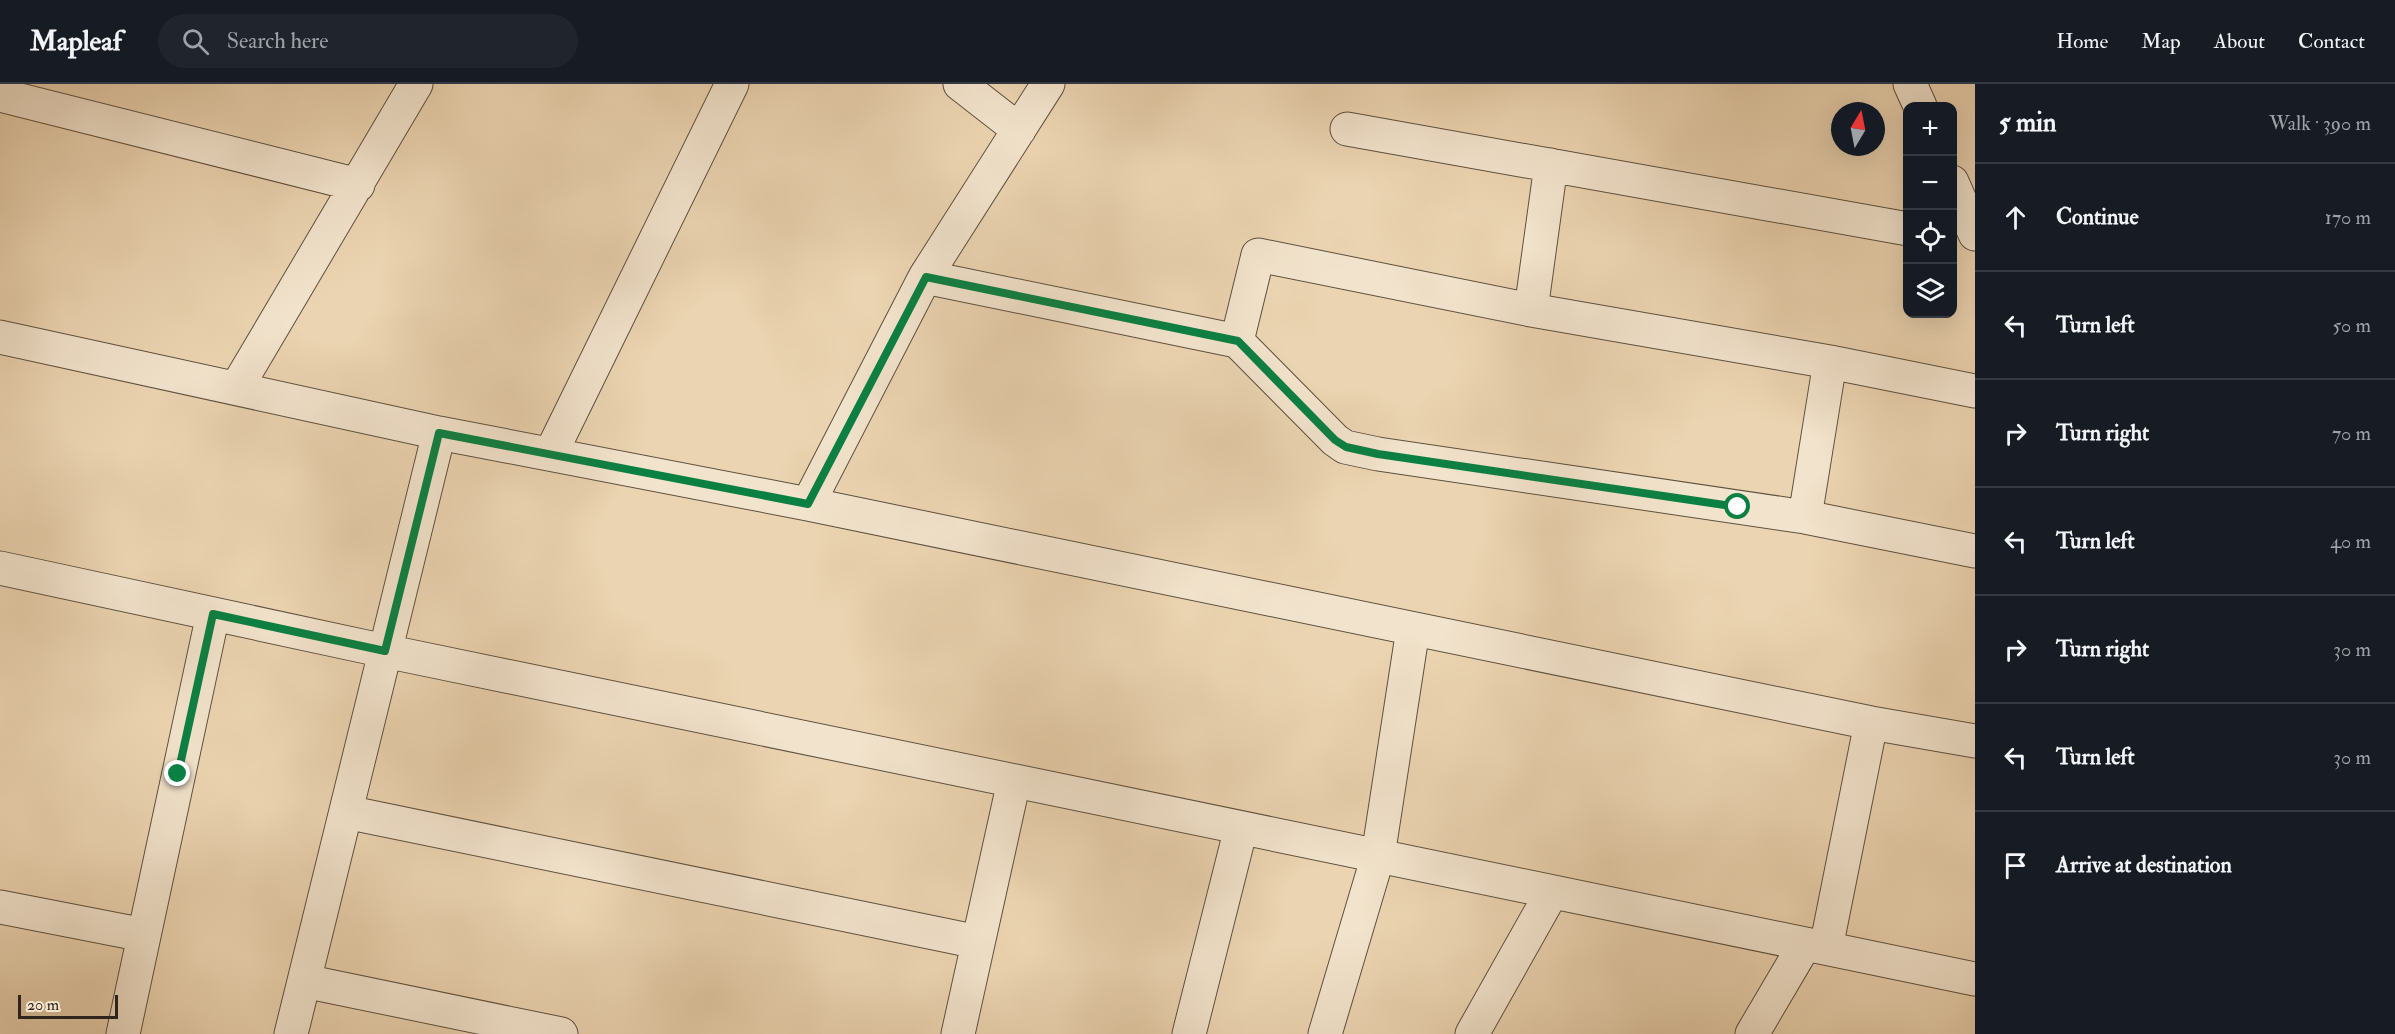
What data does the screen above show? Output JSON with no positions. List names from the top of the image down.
{
  "scale_bar": "20 m",
  "north": "top",
  "page": {
    "header": "Mapleaf",
    "search": "Search here",
    "nav": [
      "Home",
      "Map",
      "About",
      "Contact"
    ],
    "heading": ["5 min", "Walk · 390 m"],
    "map_buttons": ["+", "−"],
    "list": [
      ["Continue", "170 m"],
      ["Turn left", "50 m"],
      ["Turn right", "70 m"],
      ["Turn left", "40 m"],
      ["Turn right", "30 m"],
      ["Turn left", "30 m"],
      "Arrive at destination"
    ],
    "scale": "20 m"
  }
}
